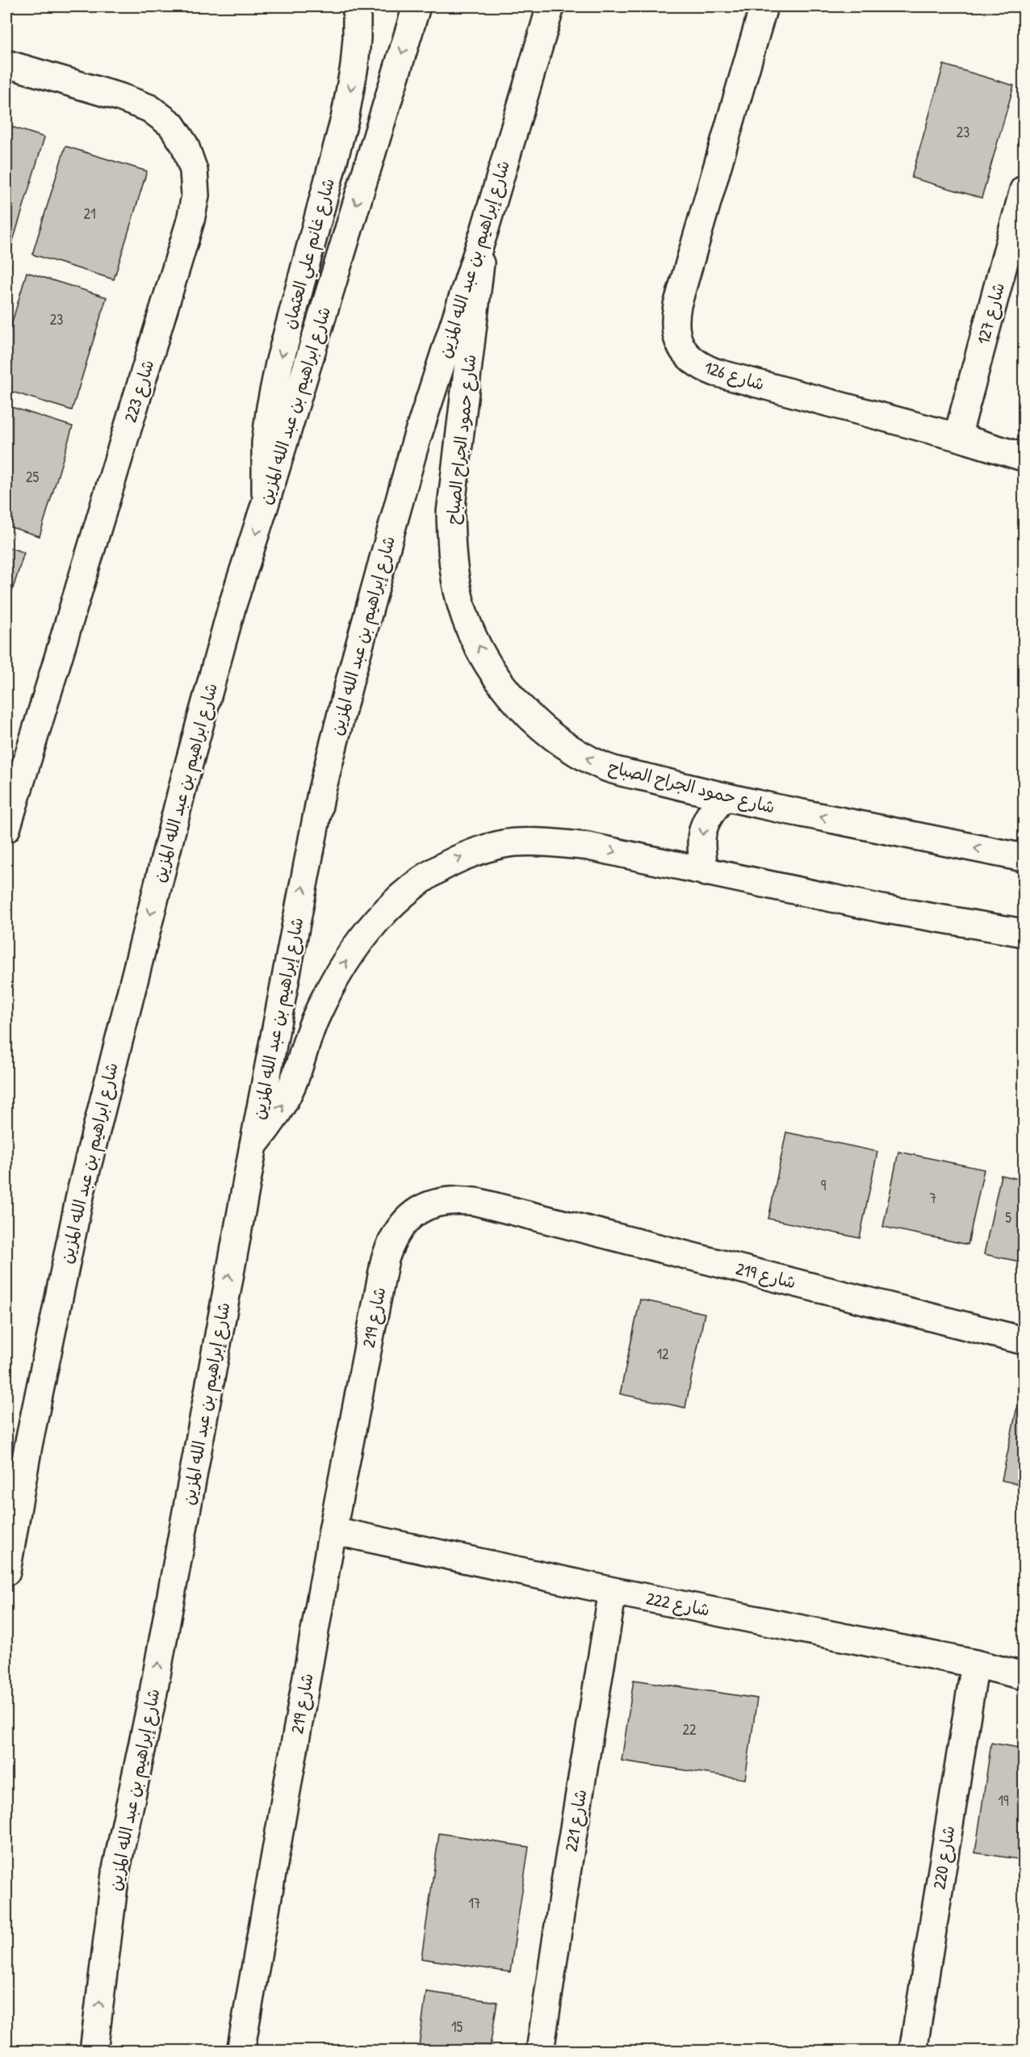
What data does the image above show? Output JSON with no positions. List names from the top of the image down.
{
  "streets": {
    "street": [
      "شارع غانم علي العثمان",
      "شارع إبراهيم بن عبد الله المزين",
      "شارع 127",
      "شارع 126",
      "شارع 223",
      "شارع ابراهيم بن عبد الله المزين",
      "شارع حمود الجراح الصباح",
      "شارع 219",
      "شارع 222",
      "شارع 221",
      "شارع 220"
    ]
  },
  "crossings": [
    ["شارع غانم علي العثمان", "شارع ابراهيم بن عبد الله المزين"],
    ["شارع إبراهيم بن عبد الله المزين", "شارع حمود الجراح الصباح"],
    ["شارع 127", "شارع 126"],
    ["شارع 219", "شارع 222"],
    ["شارع 222", "شارع 221"],
    ["شارع 222", "شارع 220"]
  ],
  "one_way": [
    "شارع غانم علي العثمان",
    "شارع إبراهيم بن عبد الله المزين",
    "شارع ابراهيم بن عبد الله المزين",
    "شارع حمود الجراح الصباح"
  ],
  "house_numbers": [
    "23",
    "21",
    "23",
    "25",
    "9",
    "7",
    "5",
    "12",
    "22",
    "19",
    "17",
    "15"
  ]
}
